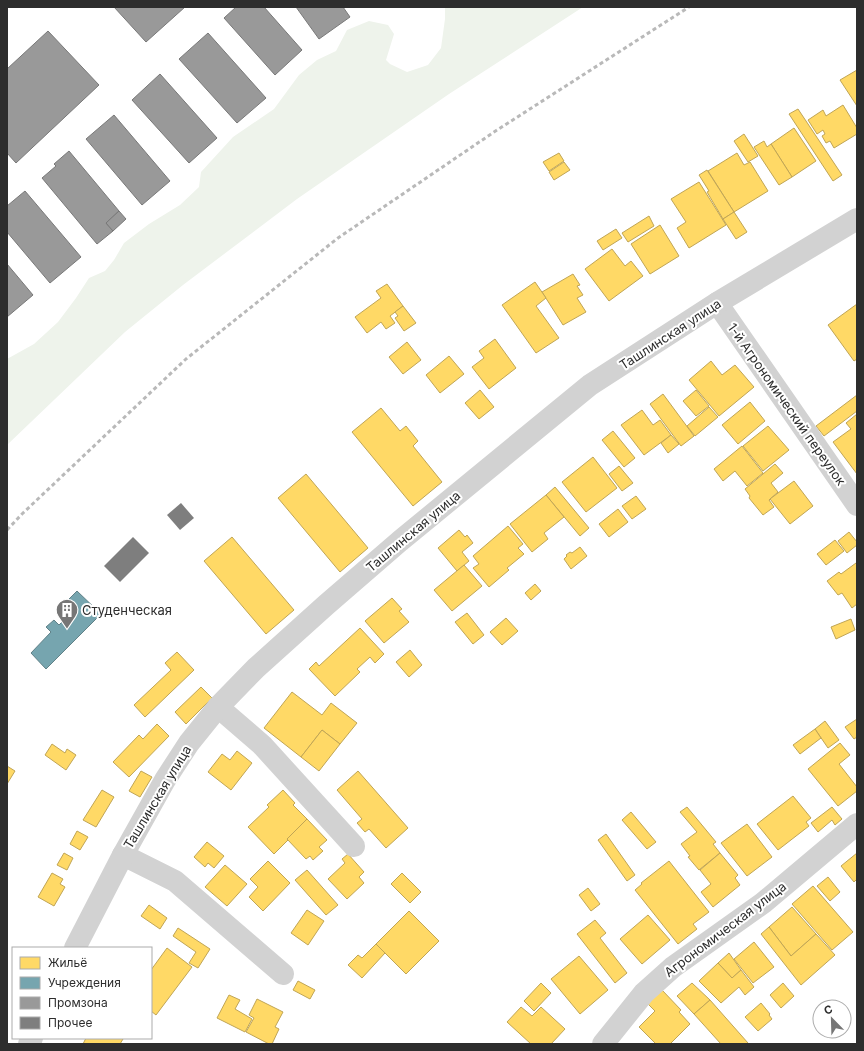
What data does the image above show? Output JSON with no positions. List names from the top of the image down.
{
  "streets": {
    "street": ["Ташлинская улица", "1-й Агрономический переулок", "Агрономическая улица"]
  },
  "crossings": [
    ["Ташлинская улица", "1-й Агрономический переулок"]
  ],
  "places": {
    "building": ["Студенческая"]
  },
  "legend": [
    "Жильё",
    "Учреждения",
    "Промзона",
    "Прочее"
  ],
  "north": "top left"
}
